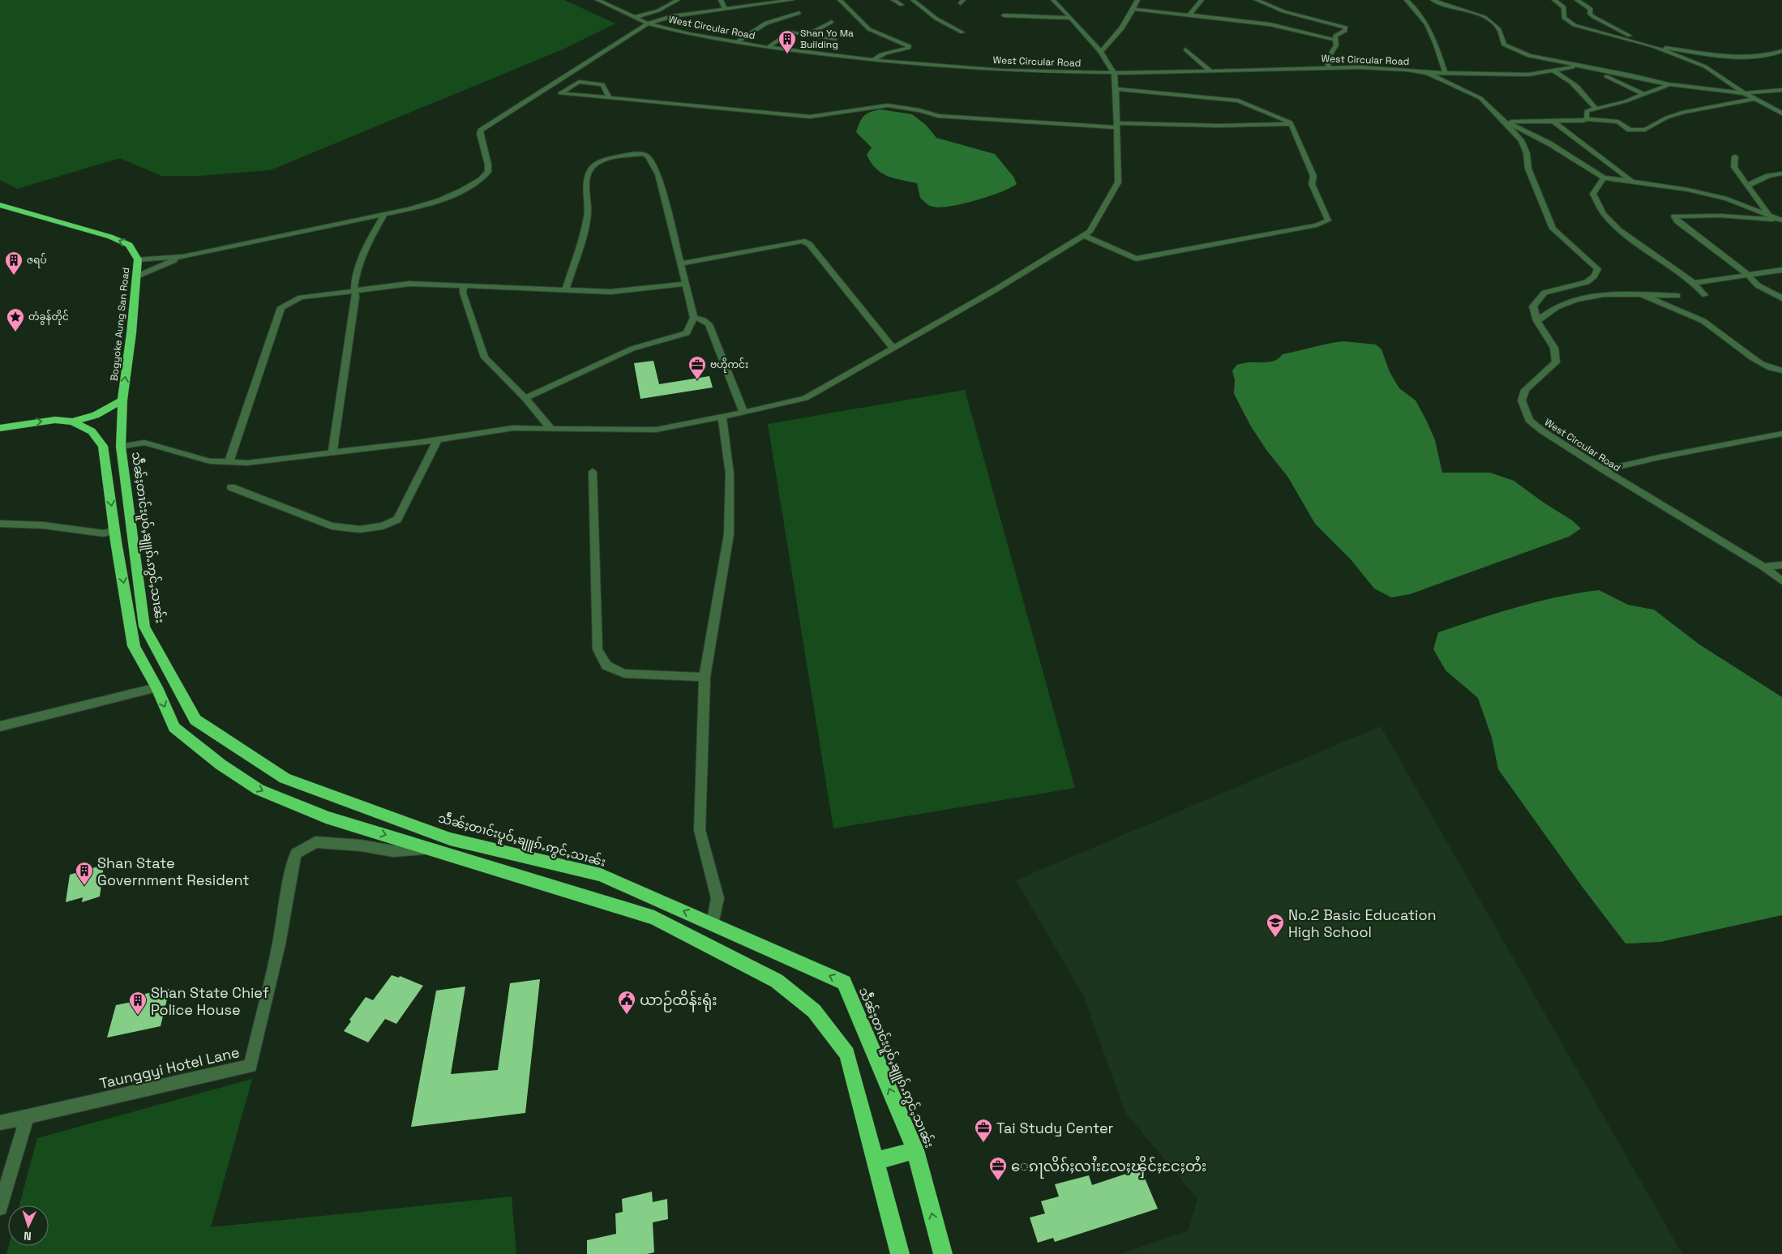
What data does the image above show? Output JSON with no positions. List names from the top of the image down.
{
  "streets": {
    "highway": ["Bogyoke Aung San Road", "သဵႅၼ်ႈတၢင်းပူဝ်ႇၶျူၵ်ႉဢွင်ႇသၢၼ်း"],
    "street": ["West Circular Road", "Taunggyi Hotel Lane"]
  },
  "crossings": [
    ["Bogyoke Aung San Road", "သဵႅၼ်ႈတၢင်းပူဝ်ႇၶျူၵ်ႉဢွင်ႇသၢၼ်း"]
  ],
  "places": {
    "building": [
      "Shan Yo Ma Building",
      "ဇရပ်",
      "Shan State Government Resident",
      "Shan State Chief Police House"
    ],
    "place": ["တံခွန်တိုင်"],
    "office": ["ဗဟိုကင်း", "Tai Study Center", "ေၵႃလိၵ်ႈလၢႆးလႄႈၽှိင်ႈငႄႈတႆး"],
    "school or university": ["No.2 Basic Education High School"],
    "public building": ["ယာဉ်ထိန်းရုံး"]
  },
  "north": "bottom"
}
